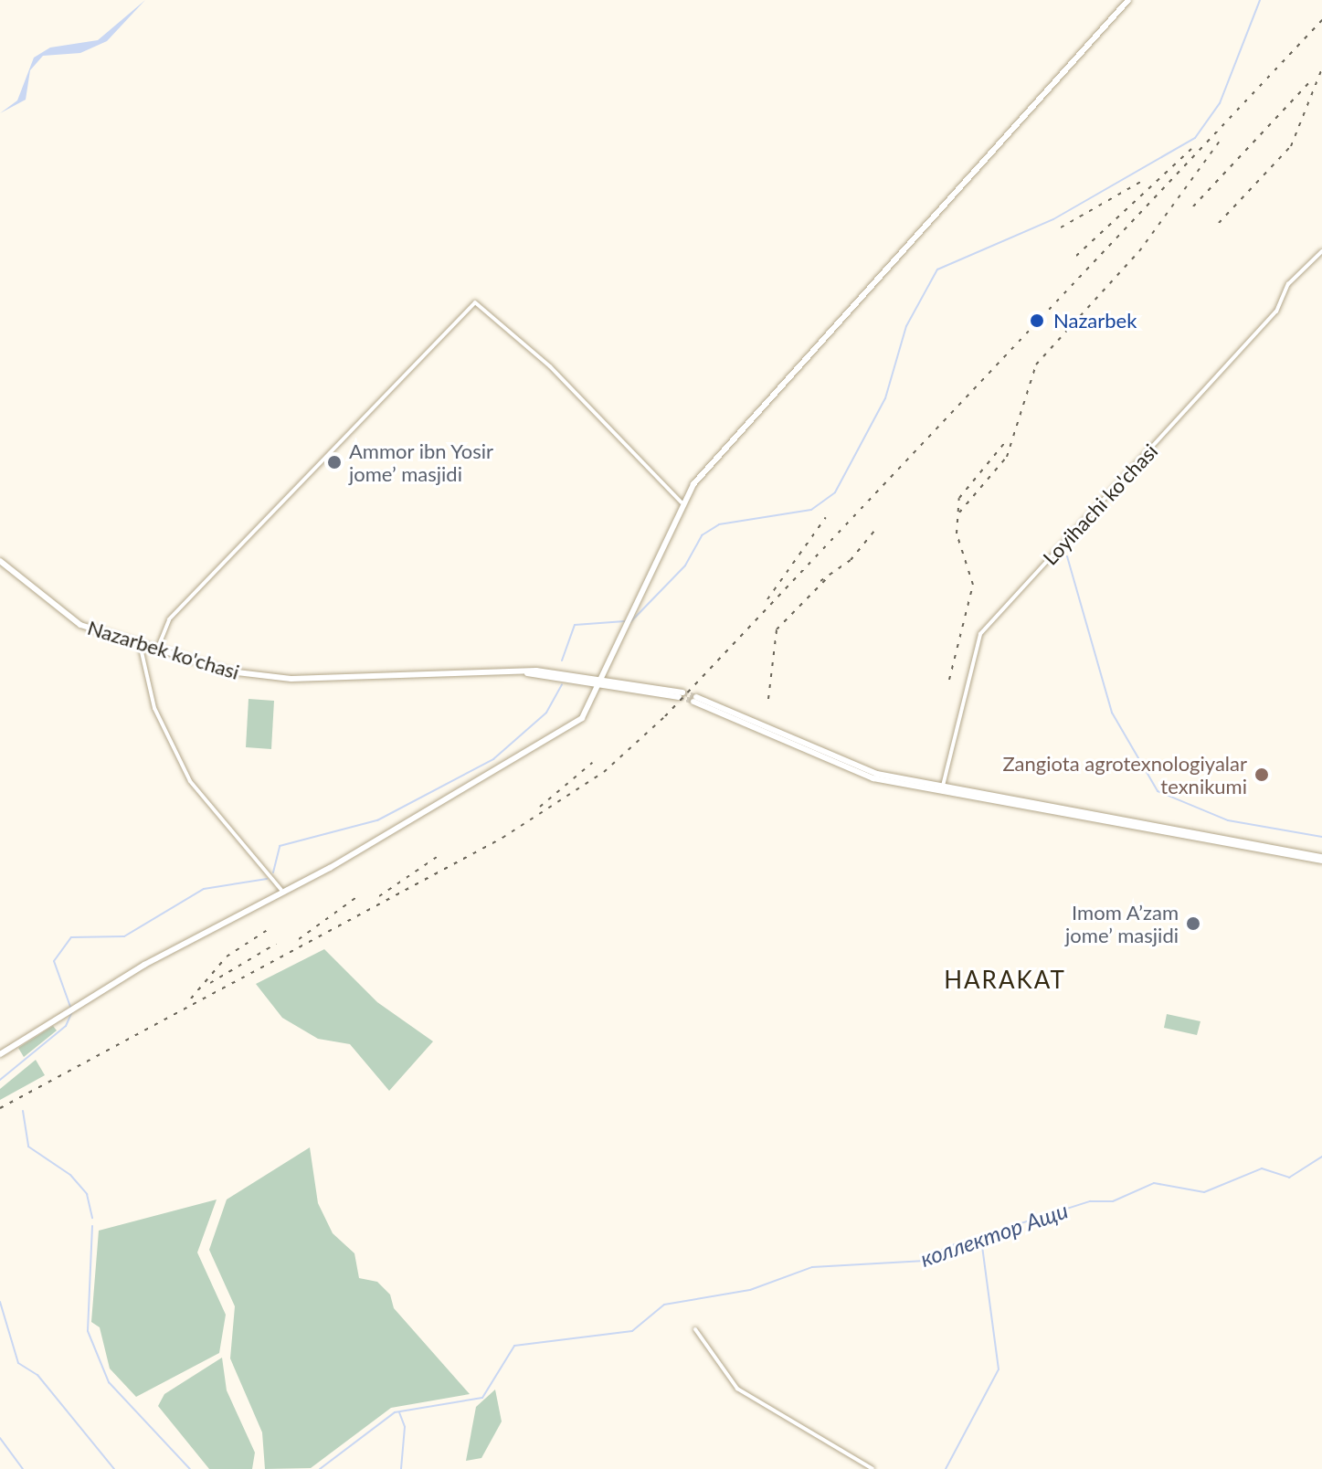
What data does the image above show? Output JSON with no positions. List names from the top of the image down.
{
  "streets": {
    "main road": ["Nazarbek ko'chasi"],
    "street": ["Loyihachi ko'chasi"]
  },
  "districts": ["HARAKAT"],
  "water": ["коллектор Ащи"],
  "places": [
    "Nazarbek",
    "Ammor ibn Yosir jome’ masjidi",
    "Zangiota agrotexnologiyalar texnikumi",
    "Imom A’zam jome’ masjidi"
  ]
}
